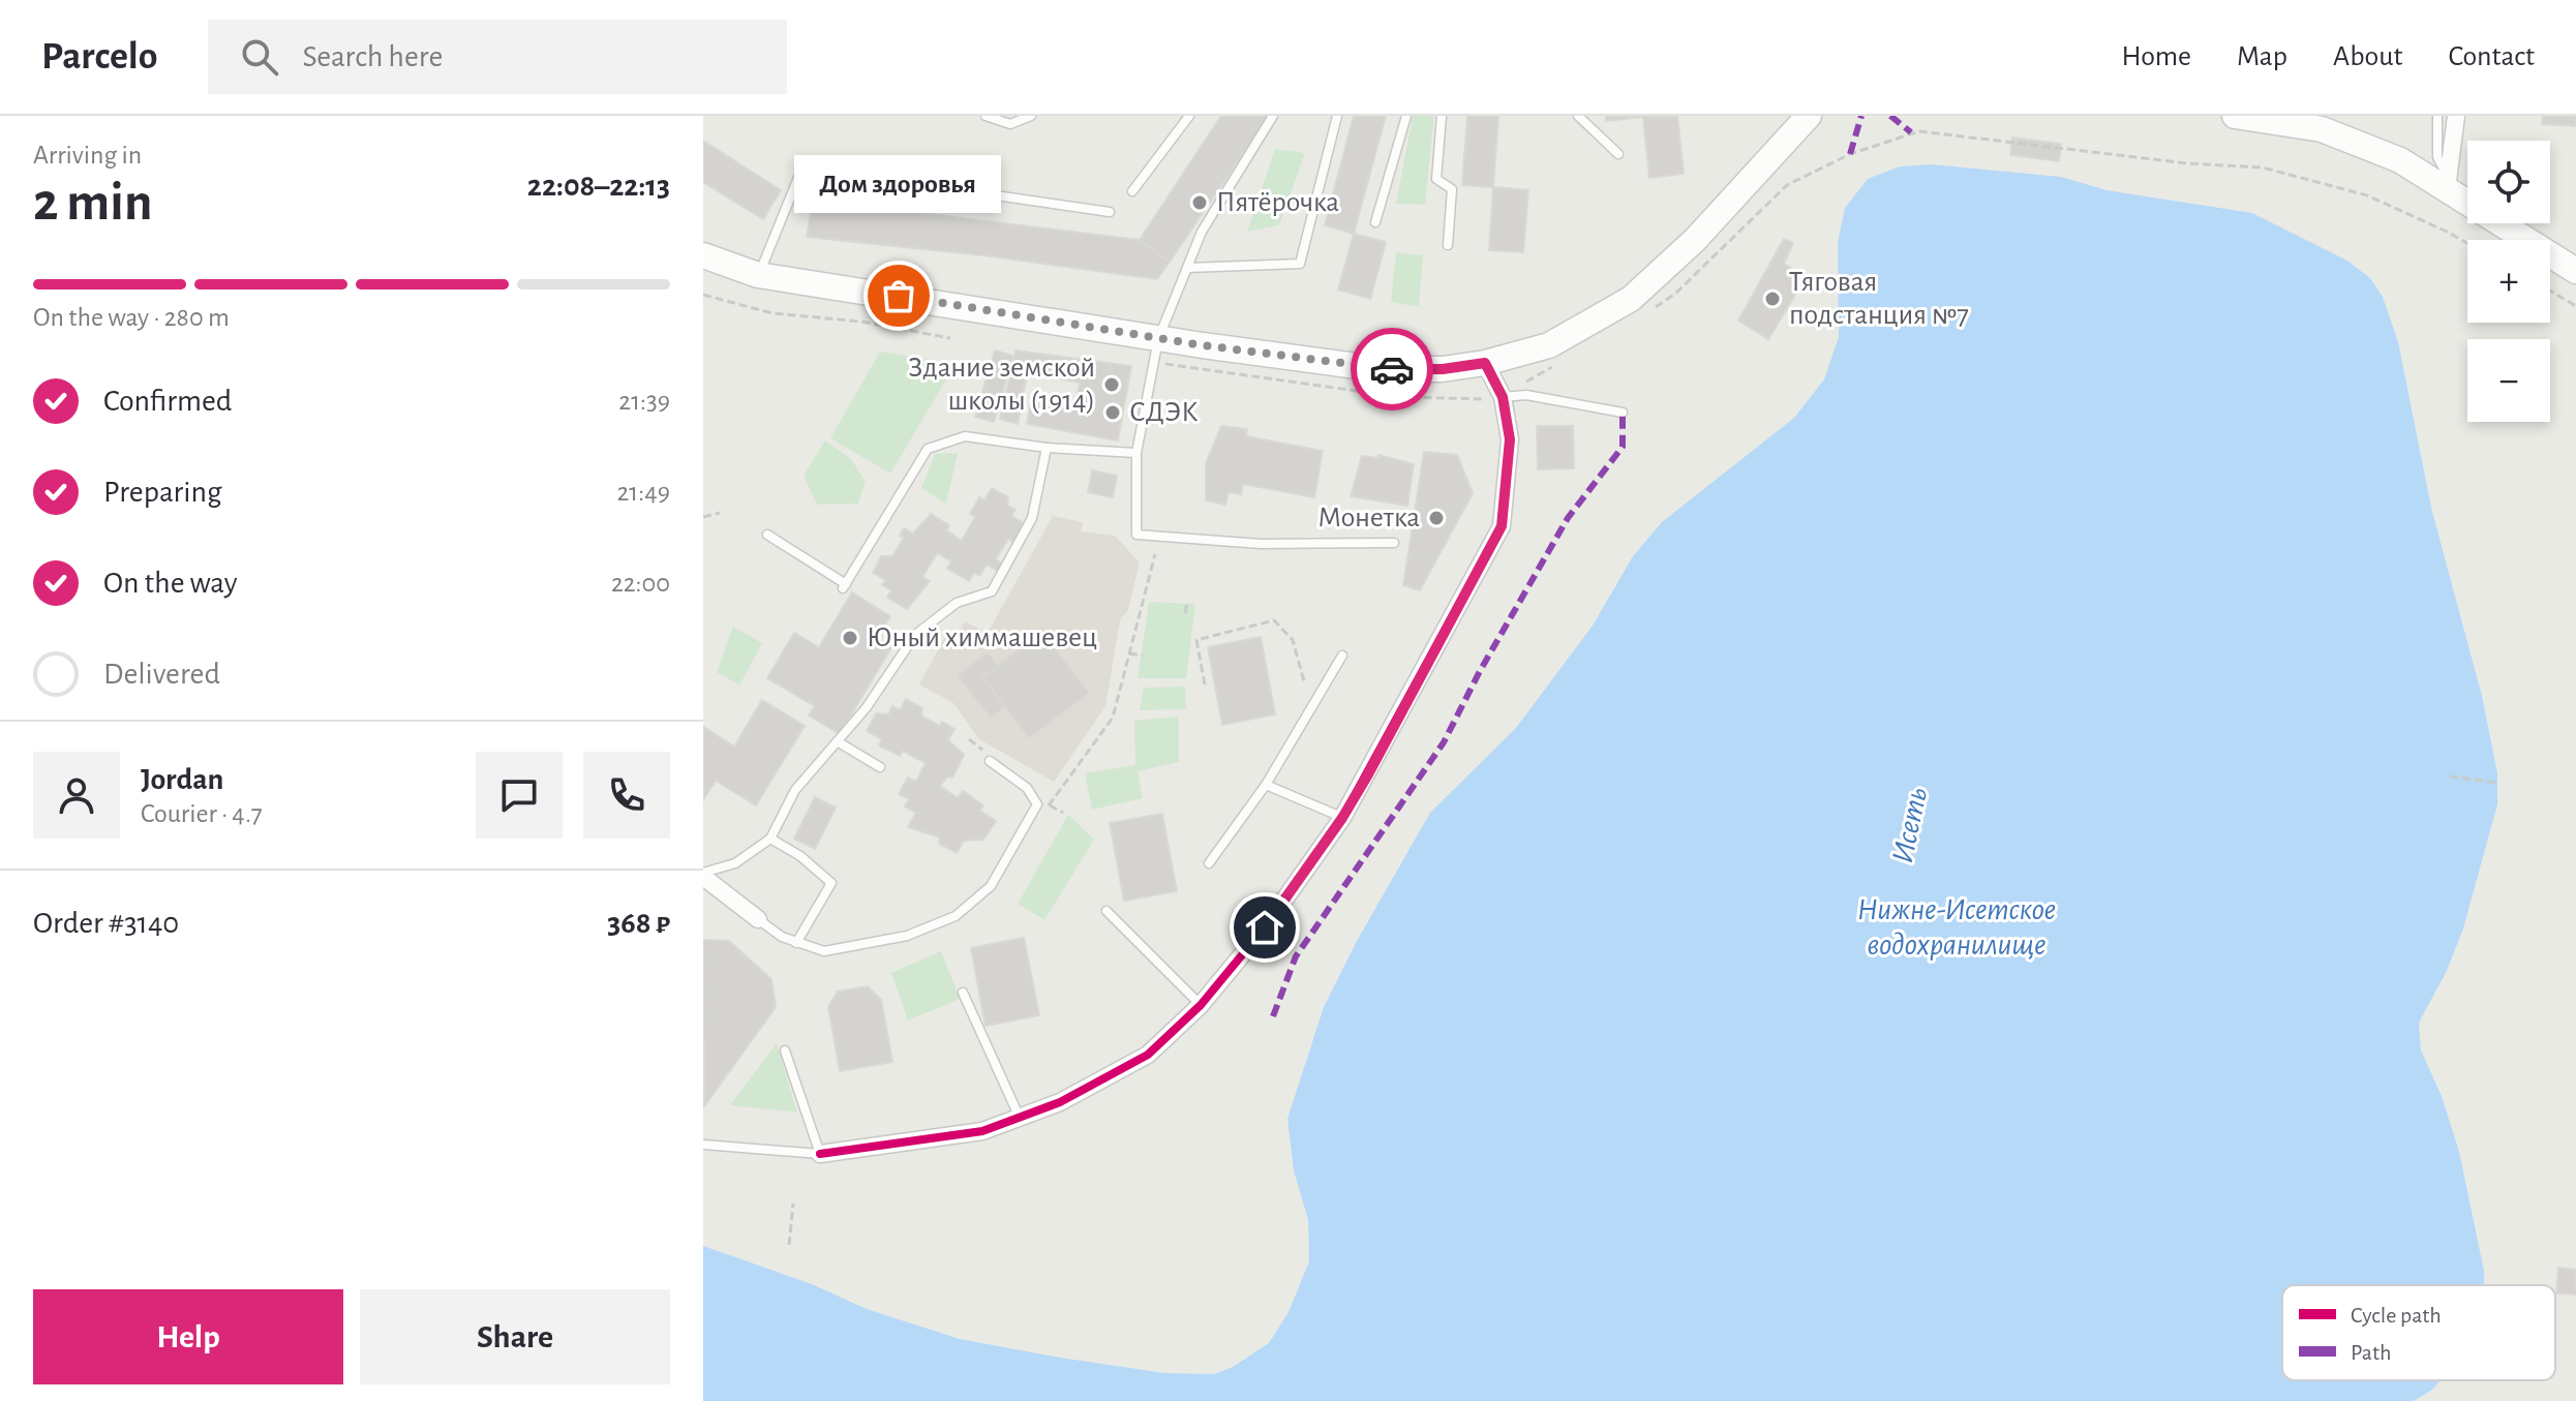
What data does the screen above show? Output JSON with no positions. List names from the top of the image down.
{
  "water": ["Исеть", "Нижне-Исетское водохранилище"],
  "places": [
    "Пятёрочка",
    "Дом здоровья",
    "Тяговая подстанция №7",
    "Здание земской школы (1914)",
    "СДЭК",
    "Монетка",
    "Юный химмашевец"
  ],
  "legend": ["Cycle path", "Path"],
  "page": {
    "header": "Parcelo",
    "search": "Search here",
    "nav": [
      "Home",
      "Map",
      "About",
      "Contact"
    ],
    "heading": ["2 min", "Arriving in", "22:08–22:13"],
    "panel": [
      "Jordan",
      "Courier · 4.7",
      "Order #3140",
      "368 ₽"
    ],
    "map_buttons": ["+", "−"],
    "bubble": "Дом здоровья",
    "bar": "On the way · 280 m",
    "list": [
      ["Confirmed", "21:39"],
      ["Preparing", "21:49"],
      ["On the way", "22:00"],
      "Delivered"
    ],
    "buttons": ["Help", "Share"]
  }
}
